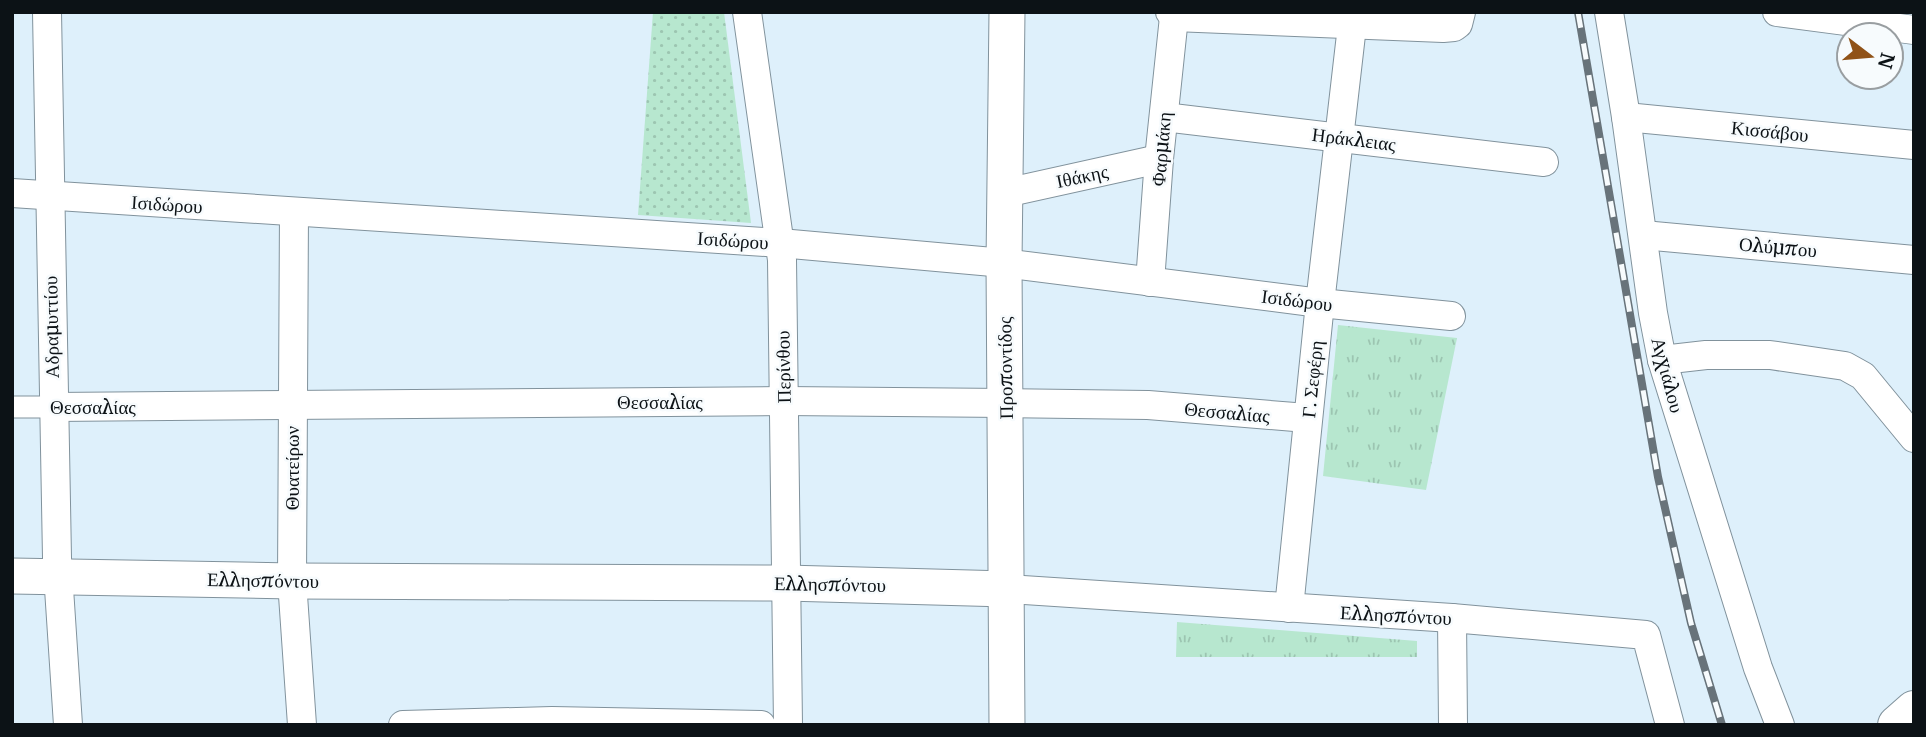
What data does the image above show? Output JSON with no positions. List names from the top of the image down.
{
  "streets": {
    "street": [
      "Κισσάβου",
      "Ηράκλειας",
      "Φαρμάκη",
      "Ιθάκης",
      "Ισιδώρου",
      "Ολύμπου",
      "Αδραμυττίου",
      "Περίνθου",
      "Προποντίδος",
      "Αγχιάλου",
      "Γ. Σεφέρη",
      "Θεσσαλίας",
      "Θυατείρων",
      "Ελλησπόντου"
    ]
  },
  "crossings": [
    ["Κισσάβου", "Αγχιάλου"],
    ["Ηράκλειας", "Φαρμάκη"],
    ["Ηράκλειας", "Γ. Σεφέρη"],
    ["Φαρμάκη", "Ιθάκης"],
    ["Φαρμάκη", "Ισιδώρου"],
    ["Ιθάκης", "Προποντίδος"],
    ["Ισιδώρου", "Αδραμυττίου"],
    ["Ισιδώρου", "Περίνθου"],
    ["Ισιδώρου", "Προποντίδος"],
    ["Ισιδώρου", "Γ. Σεφέρη"],
    ["Ισιδώρου", "Θυατείρων"],
    ["Ολύμπου", "Αγχιάλου"],
    ["Αδραμυττίου", "Θεσσαλίας"],
    ["Αδραμυττίου", "Ελλησπόντου"],
    ["Περίνθου", "Θεσσαλίας"],
    ["Περίνθου", "Ελλησπόντου"],
    ["Προποντίδος", "Θεσσαλίας"],
    ["Προποντίδος", "Ελλησπόντου"],
    ["Γ. Σεφέρη", "Θεσσαλίας"],
    ["Γ. Σεφέρη", "Ελλησπόντου"],
    ["Θεσσαλίας", "Θυατείρων"],
    ["Θυατείρων", "Ελλησπόντου"]
  ],
  "north": "right"
}
